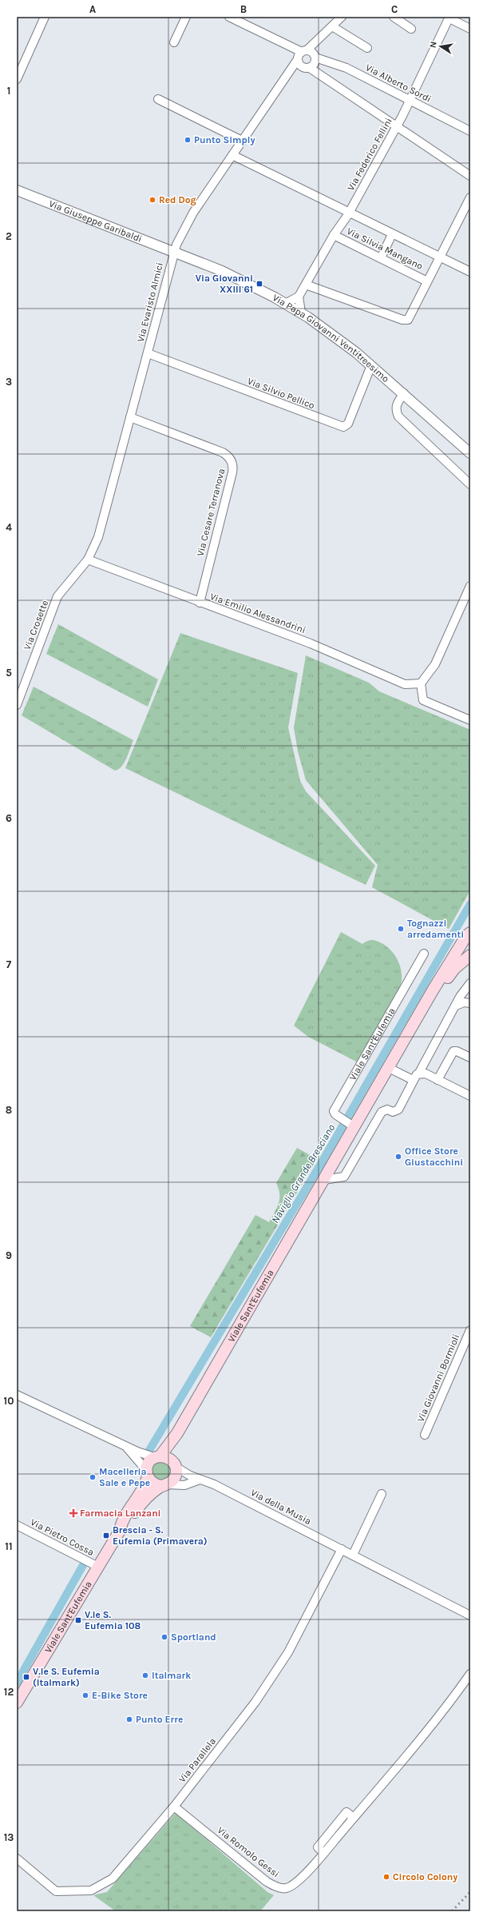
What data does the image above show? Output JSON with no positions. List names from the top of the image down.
{
  "streets": {
    "main road": ["Viale Sant'Eufemia"],
    "street": [
      "Via Alberto Sordi",
      "Via Federico Fellini",
      "Via Giuseppe Garibaldi",
      "Via Silvia Mangano",
      "Via Evaristo Almici",
      "Via Papa Giovanni Ventitreesimo",
      "Via Silvio Pellico",
      "Via Cesare Terranova",
      "Via Emilio Alessandrini",
      "Via Crosette",
      "Via Giovanni Bormioli",
      "Via della Musia",
      "Via Pietro Cossa",
      "Via Parallela",
      "Via Romolo Gessi"
    ]
  },
  "crossings": [
    ["Via Alberto Sordi", "Via Federico Fellini"],
    ["Via Alberto Sordi", "Via Evaristo Almici"],
    ["Via Federico Fellini", "Via Silvia Mangano"],
    ["Via Giuseppe Garibaldi", "Via Evaristo Almici"],
    ["Via Giuseppe Garibaldi", "Via Papa Giovanni Ventitreesimo"],
    ["Via Evaristo Almici", "Via Papa Giovanni Ventitreesimo"],
    ["Via Evaristo Almici", "Via Silvio Pellico"],
    ["Via Evaristo Almici", "Via Cesare Terranova"],
    ["Via Evaristo Almici", "Via Emilio Alessandrini"],
    ["Via Evaristo Almici", "Via Crosette"],
    ["Via Papa Giovanni Ventitreesimo", "Via Silvio Pellico"],
    ["Via Cesare Terranova", "Via Emilio Alessandrini"],
    ["Via Emilio Alessandrini", "Via Crosette"],
    ["Viale Sant'Eufemia", "Via della Musia"],
    ["Viale Sant'Eufemia", "Via Pietro Cossa"],
    ["Via della Musia", "Via Parallela"],
    ["Via Parallela", "Via Romolo Gessi"]
  ],
  "water": ["Naviglio Grande Bresciano"],
  "places": {
    "other": [
      "Punto Simply",
      "Red Dog",
      "Tognazzi arredamenti",
      "Office Store Giustacchini",
      "Macelleria Sale e Pepe",
      "Sportland",
      "Italmark",
      "E-Bike Store",
      "Punto Erre",
      "Circolo Colony"
    ],
    "transit": [
      "Via Giovanni XXIII 61",
      "Brescia - S. Eufemia (Primavera)",
      "V.le S. Eufemia 108",
      "V.le S. Eufemia (Italmark)"
    ],
    "health": ["Farmacia Lanzani"]
  },
  "north": "left",
  "grid": {
    "columns": ["A", "B", "C"],
    "rows": [
      "1",
      "2",
      "3",
      "4",
      "5",
      "6",
      "7",
      "8",
      "9",
      "10",
      "11",
      "12",
      "13"
    ]
  }
}
